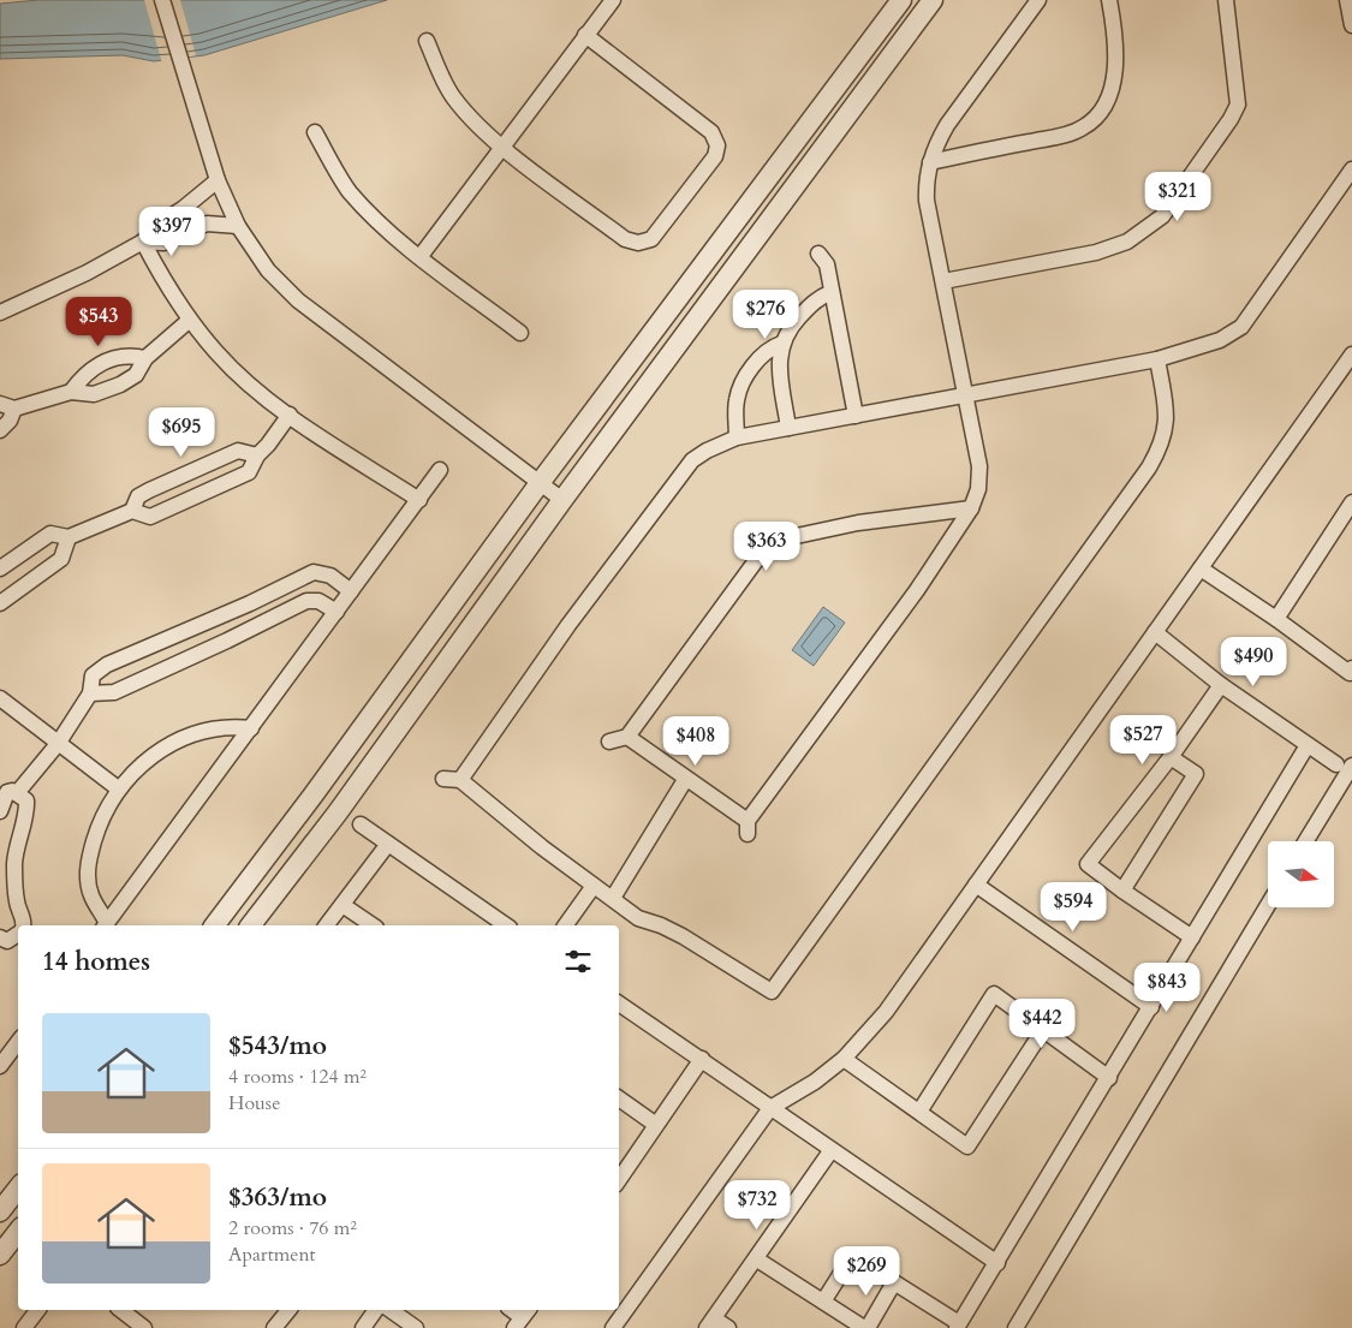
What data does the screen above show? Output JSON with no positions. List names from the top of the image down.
{
  "north": "right",
  "page": {
    "price": [
      "$321",
      "$397",
      "$276",
      "$543",
      "$695",
      "$363",
      "$490",
      "$527",
      "$408",
      "$594",
      "$843",
      "$442",
      "$732",
      "$269"
    ],
    "heading": "14 homes",
    "list": [
      {
        "name": "$543/mo",
        "note": "4 rooms · 124 m² · House"
      },
      {
        "name": "$363/mo",
        "note": "2 rooms · 76 m² · Apartment"
      }
    ]
  }
}
